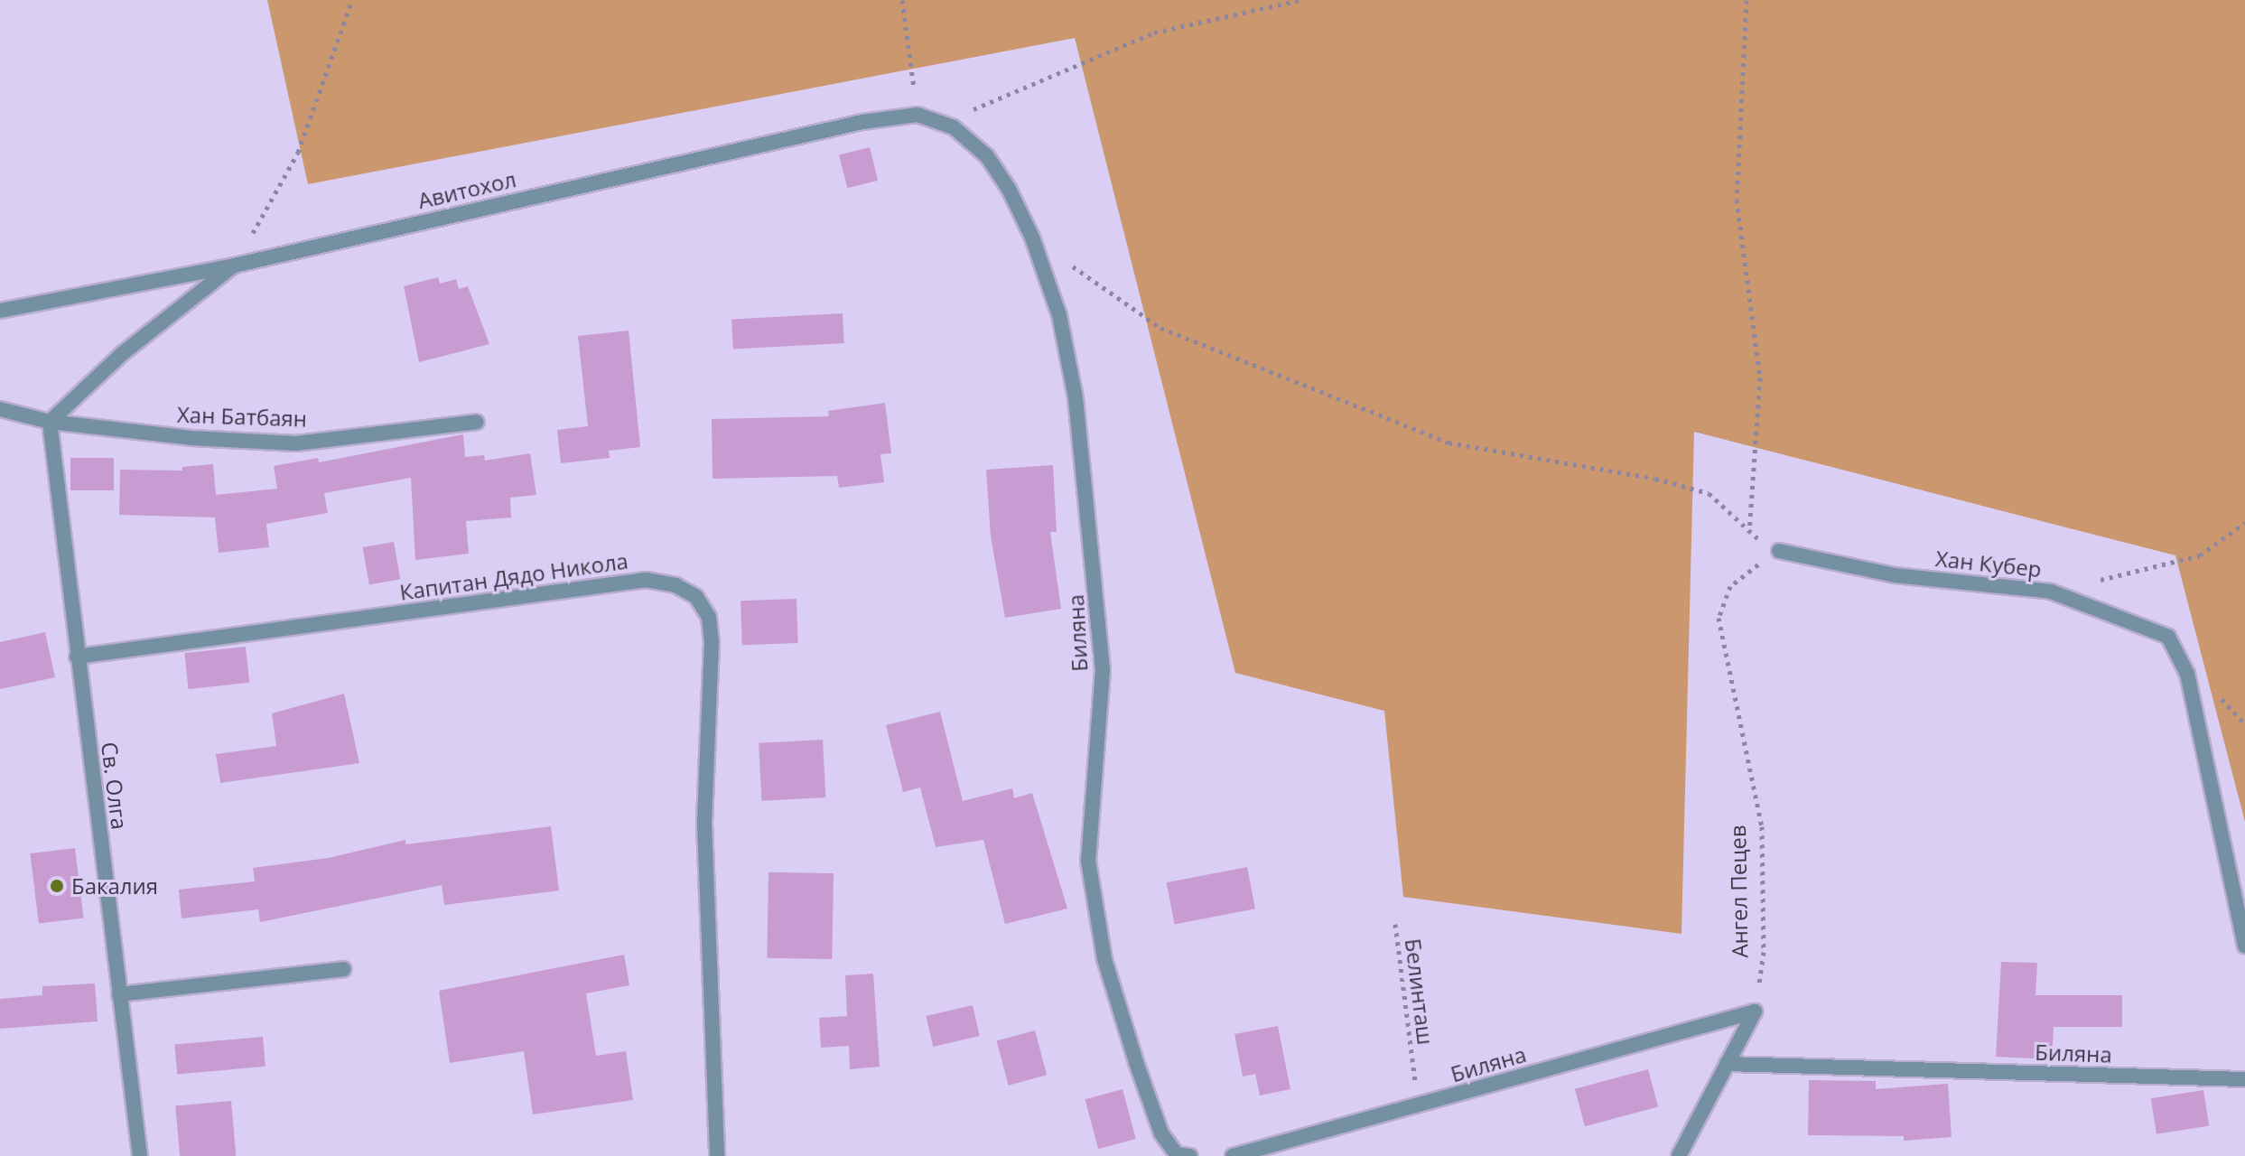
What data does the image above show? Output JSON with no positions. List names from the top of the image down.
{
  "streets": {
    "street": [
      "Авитохол",
      "Хан Батбаян",
      "Хан Кубер",
      "Капитан Дядо Никола",
      "Биляна",
      "Св. Олга"
    ],
    "path": ["Ангел Пецев", "Белинташ"]
  },
  "crossings": [
    ["Авитохол", "Биляна"],
    ["Хан Батбаян", "Св. Олга"],
    ["Хан Кубер", "Ангел Пецев"],
    ["Капитан Дядо Никола", "Св. Олга"],
    ["Биляна", "Ангел Пецев"],
    ["Биляна", "Белинташ"]
  ],
  "places": ["Бакалия"]
}
